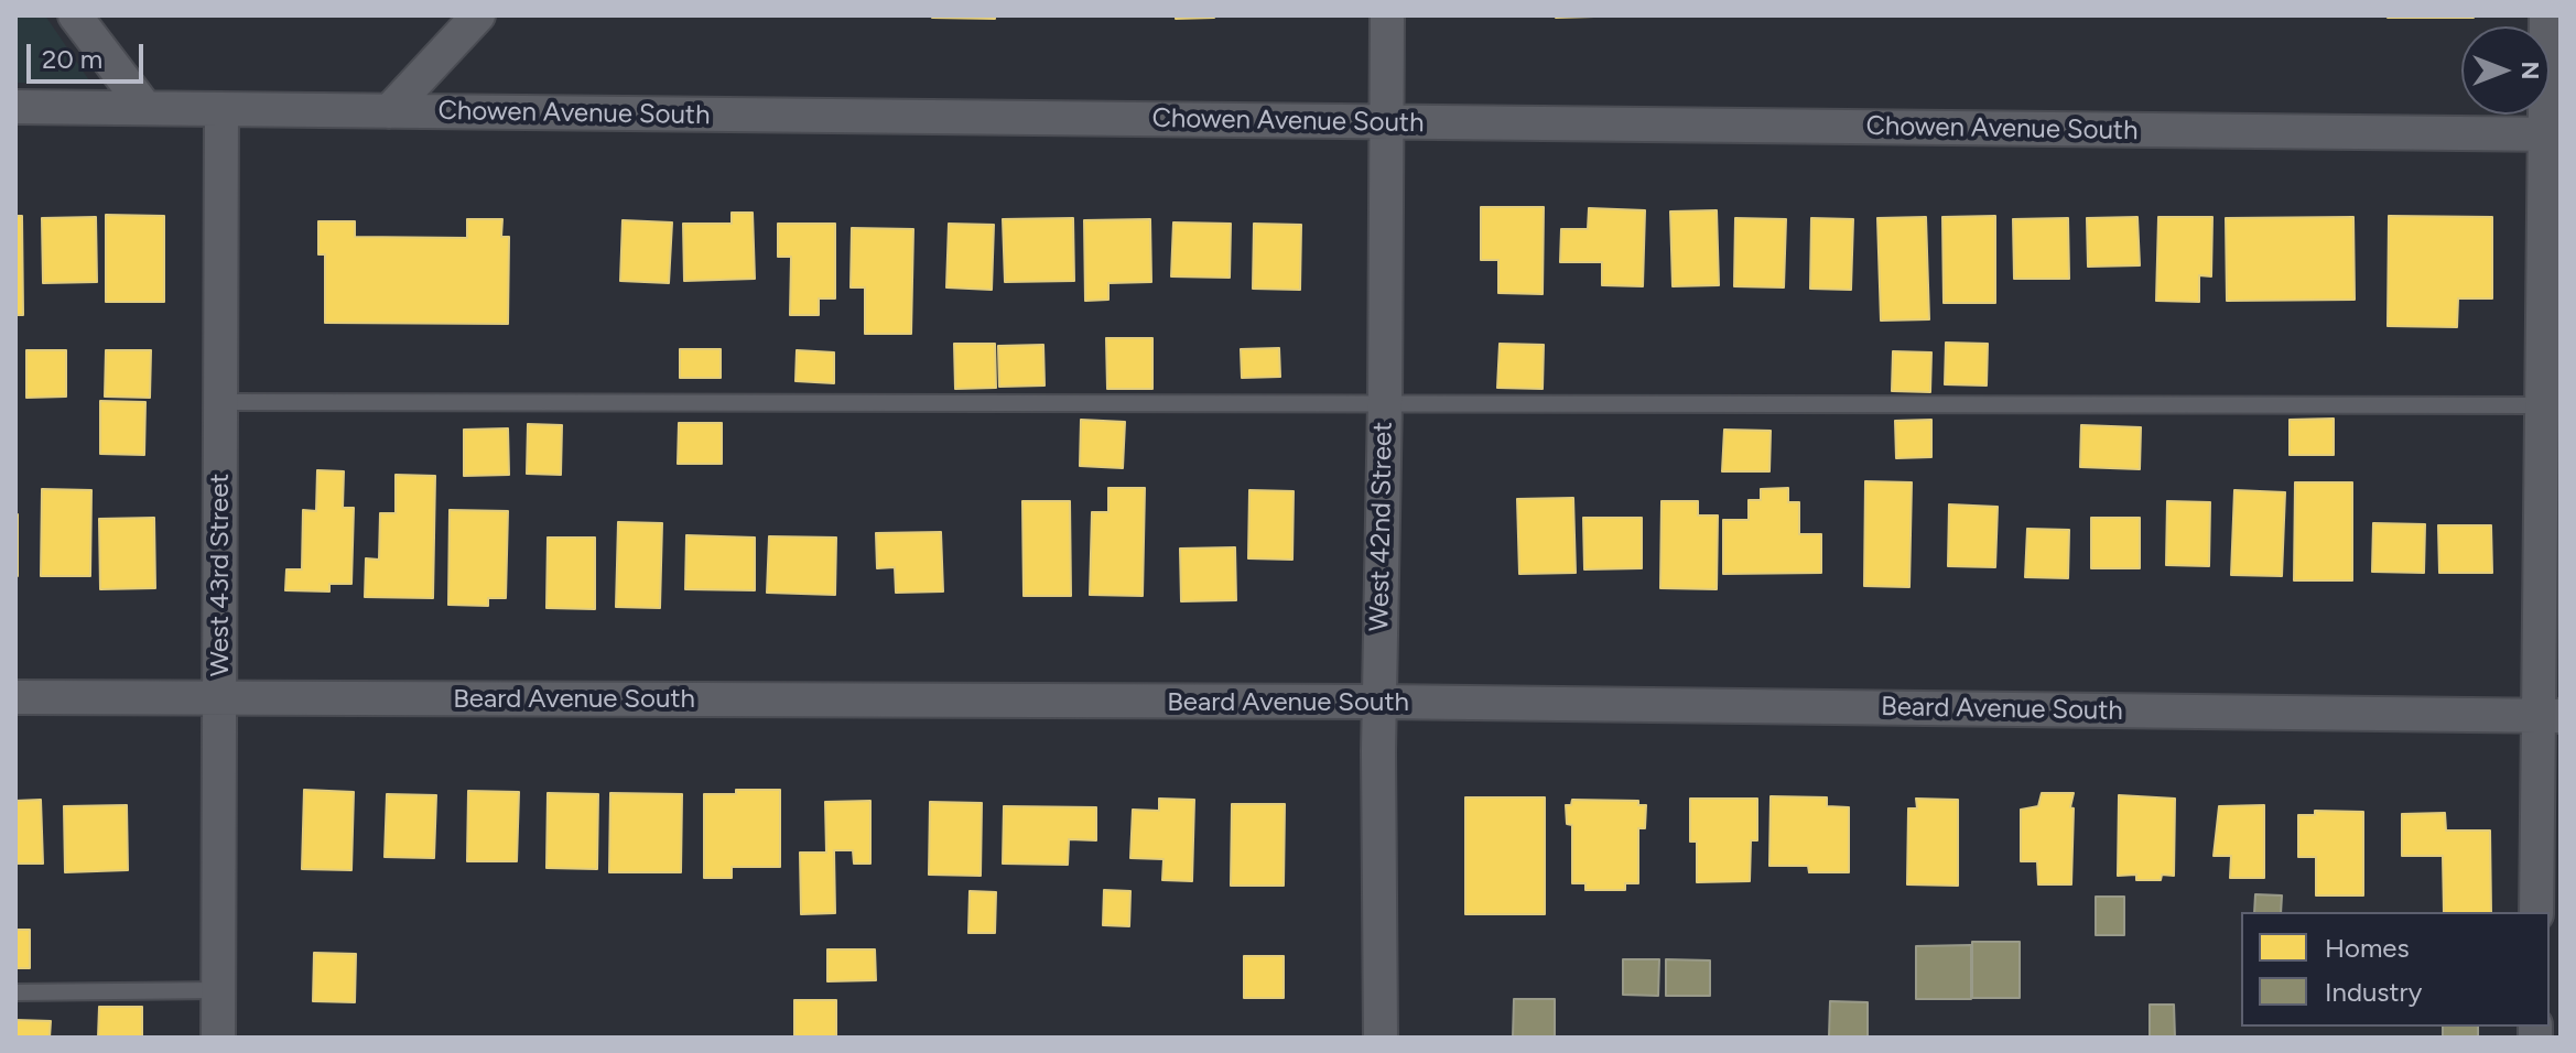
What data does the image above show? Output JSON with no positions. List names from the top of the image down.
{
  "streets": {
    "street": [
      "Chowen Avenue South",
      "West 42nd Street",
      "West 43rd Street",
      "Beard Avenue South"
    ]
  },
  "crossings": [
    ["Chowen Avenue South", "West 42nd Street"],
    ["Chowen Avenue South", "West 43rd Street"],
    ["West 42nd Street", "Beard Avenue South"],
    ["West 43rd Street", "Beard Avenue South"]
  ],
  "legend": ["Homes", "Industry"],
  "scale_bar": "20 m",
  "north": "right"
}
